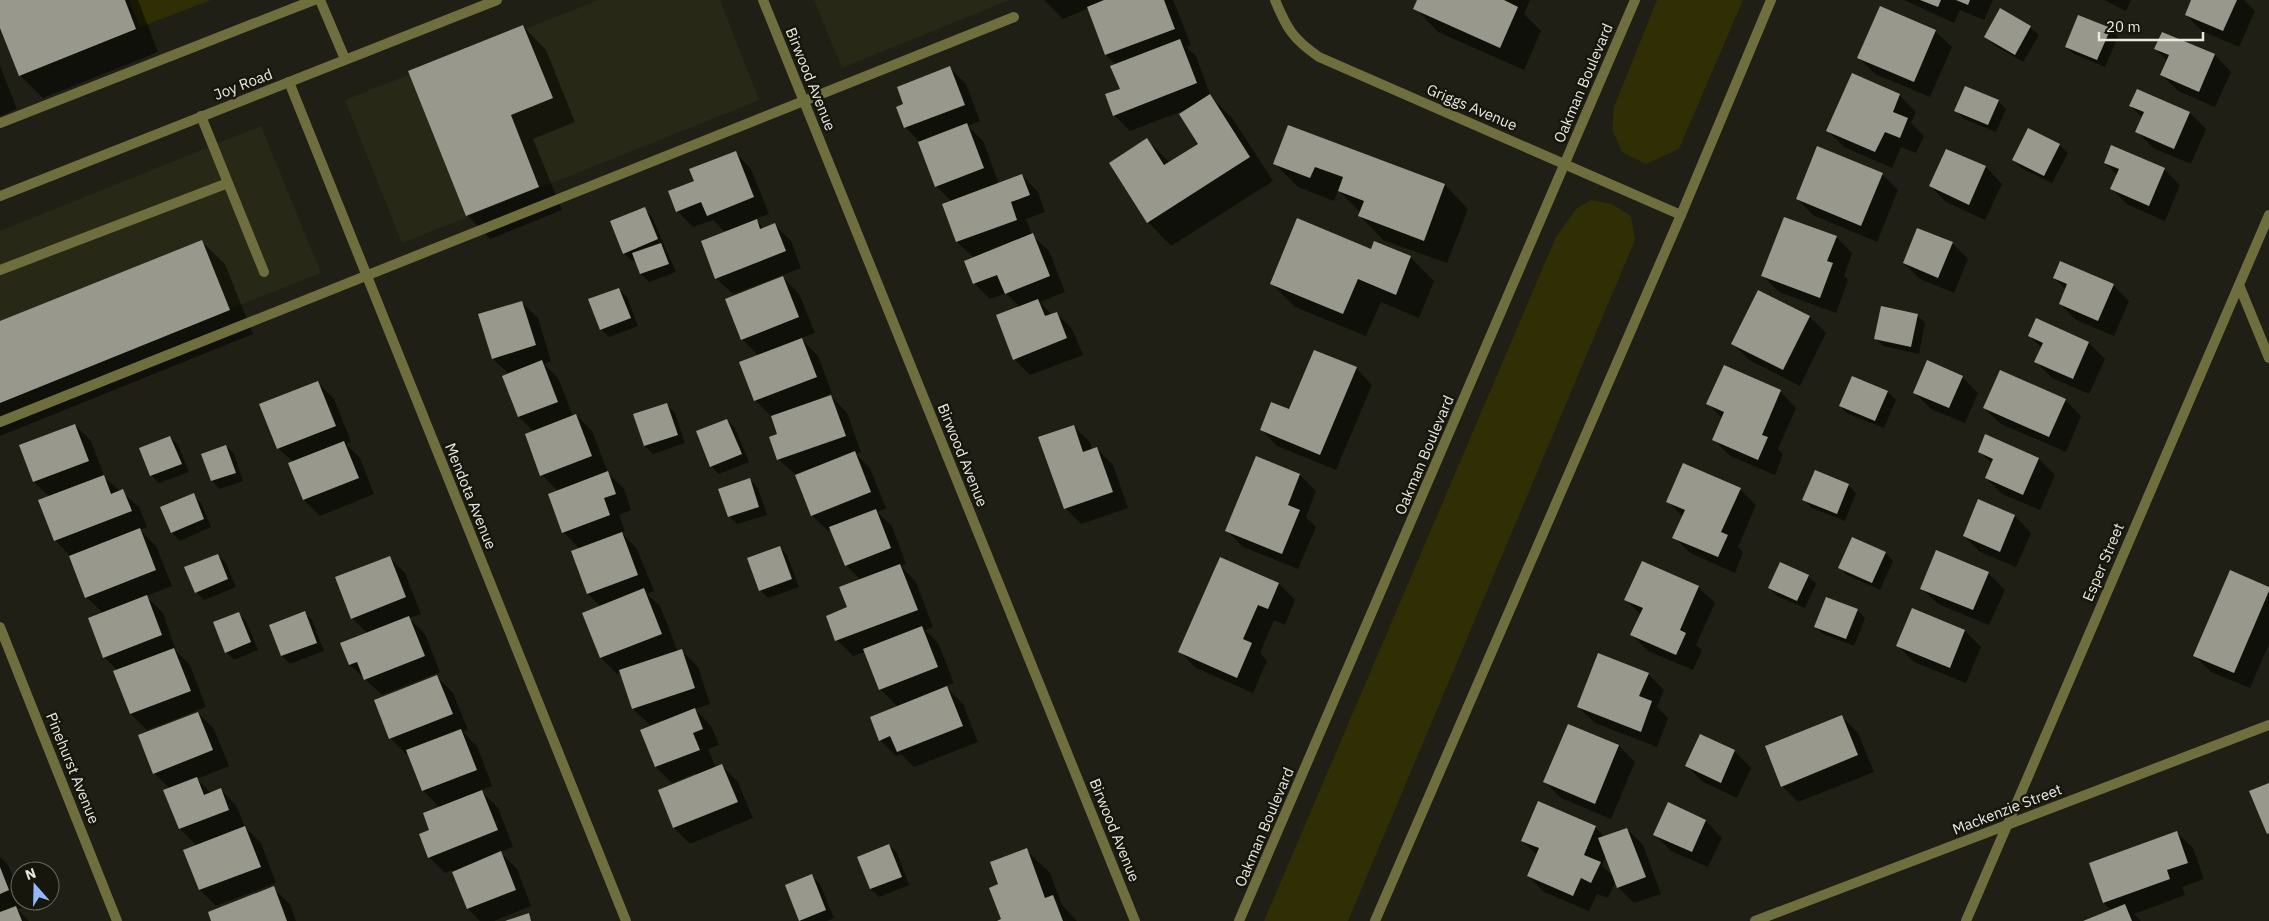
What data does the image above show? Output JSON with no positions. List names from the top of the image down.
{
  "streets": {
    "street": [
      "Birwood Avenue",
      "Oakman Boulevard",
      "Joy Road",
      "Griggs Avenue",
      "Mendota Avenue",
      "Esper Street",
      "Pinehurst Avenue",
      "Mackenzie Street"
    ]
  },
  "crossings": [
    ["Oakman Boulevard", "Griggs Avenue"],
    ["Joy Road", "Mendota Avenue"],
    ["Esper Street", "Mackenzie Street"]
  ],
  "scale_bar": "20 m",
  "north": "top"
}
